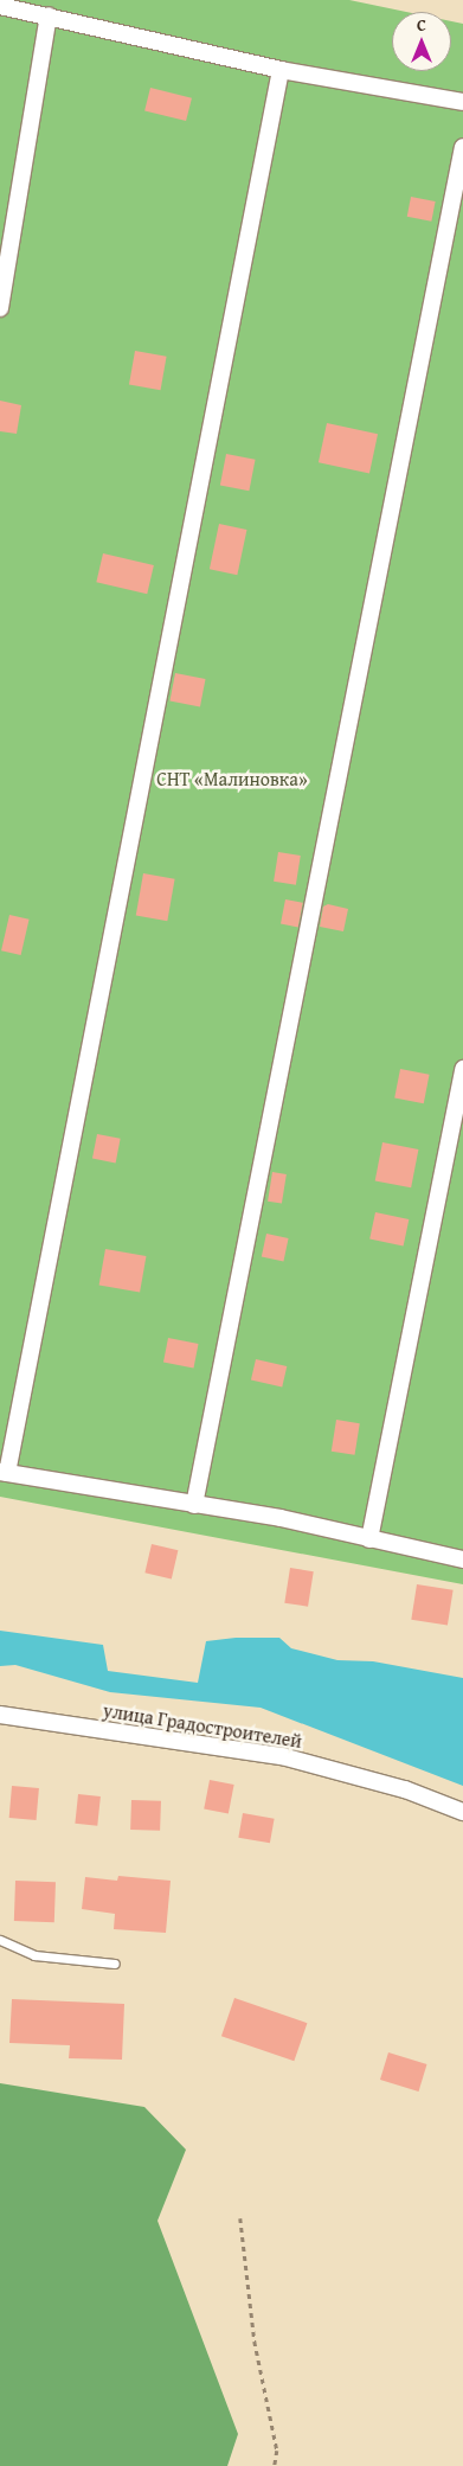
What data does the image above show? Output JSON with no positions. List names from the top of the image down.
{
  "streets": {
    "street": ["улица Градостроителей"]
  },
  "parks": ["СНТ «Малиновка»"],
  "north": "top"
}
